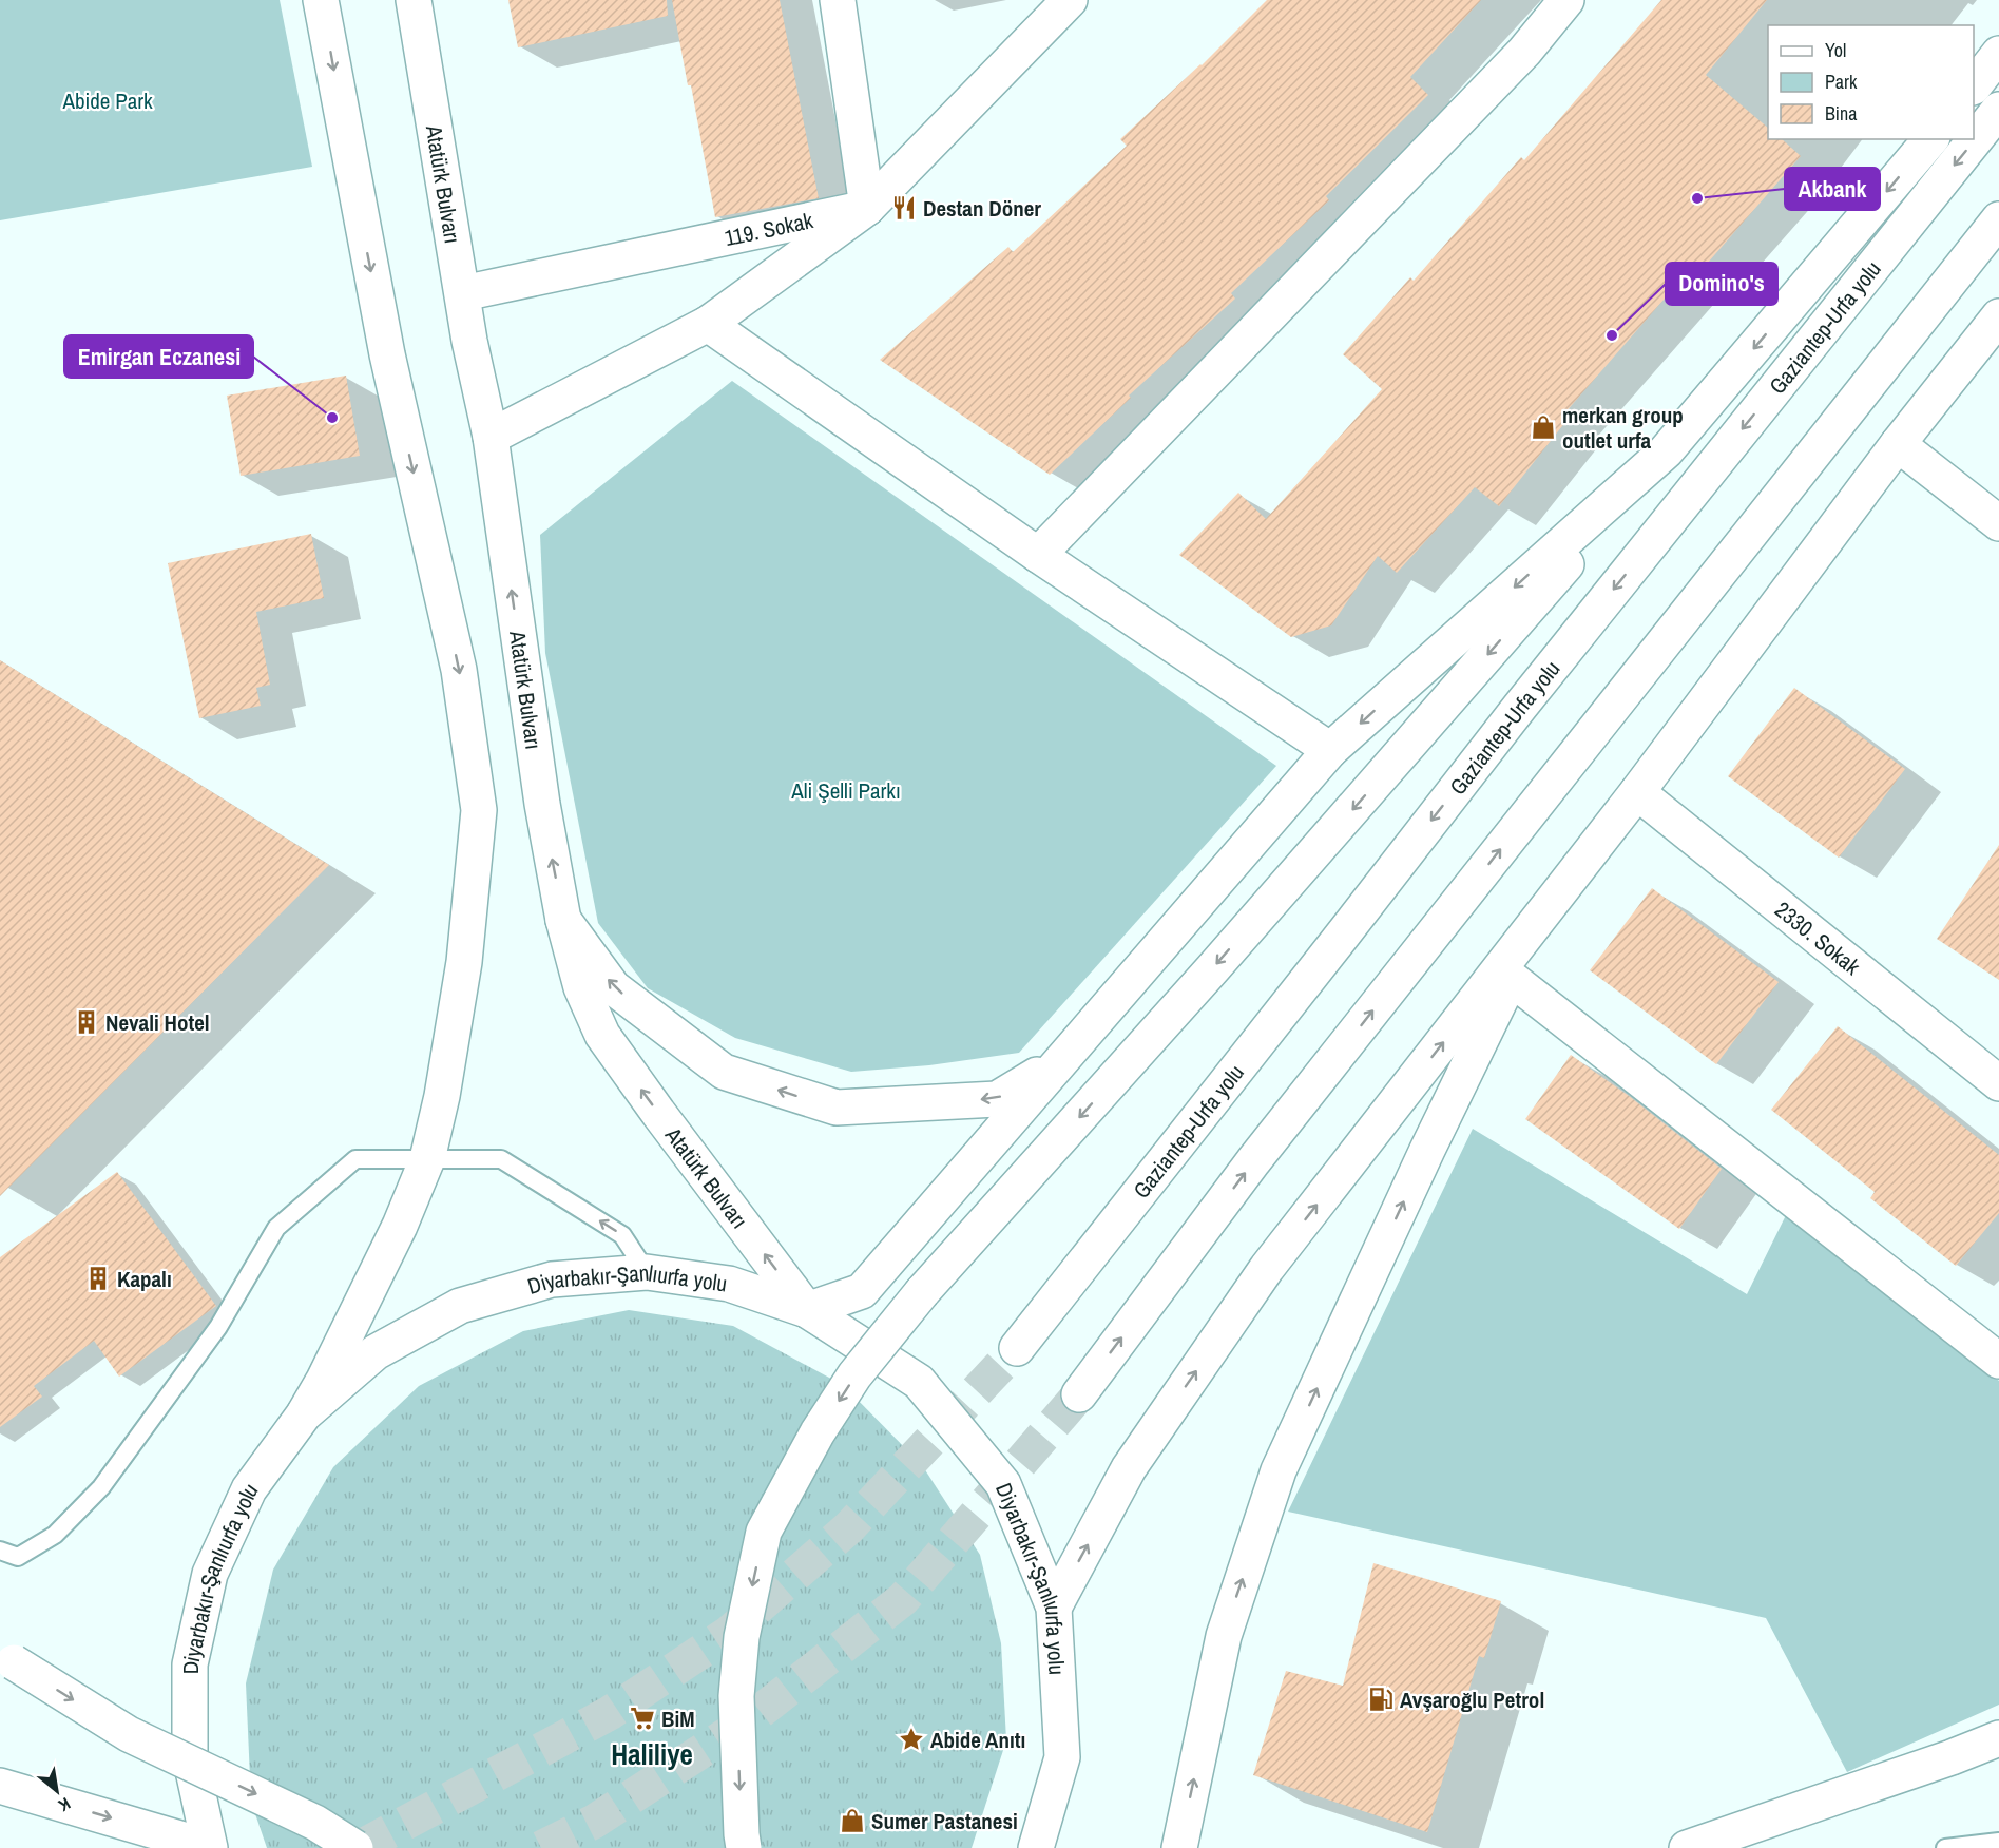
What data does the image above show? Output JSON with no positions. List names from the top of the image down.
{
  "streets": {
    "main road": [
      "Atatürk Bulvarı",
      "119. Sokak",
      "Gaziantep-Urfa yolu",
      "2330. Sokak",
      "Diyarbakır-Şanlıurfa yolu"
    ]
  },
  "crossings": [
    ["Atatürk Bulvarı", "119. Sokak"],
    ["Atatürk Bulvarı", "Diyarbakır-Şanlıurfa yolu"]
  ],
  "districts": ["Haliliye"],
  "parks": ["Abide Park", "Ali Şelli Parkı"],
  "places": {
    "other": ["Akbank", "Domino's", "Emirgan Eczanesi"],
    "restaurant": ["Destan Döner"],
    "shop": ["merkan group outlet urfa", "Sumer Pastanesi"],
    "building": ["Nevali Hotel", "Kapalı"],
    "fuel station": ["Avşaroğlu Petrol"],
    "supermarket": ["BiM"],
    "place": ["Abide Anıtı"]
  },
  "legend": ["Yol", "Park", "Bina"],
  "north": "bottom right"
}
